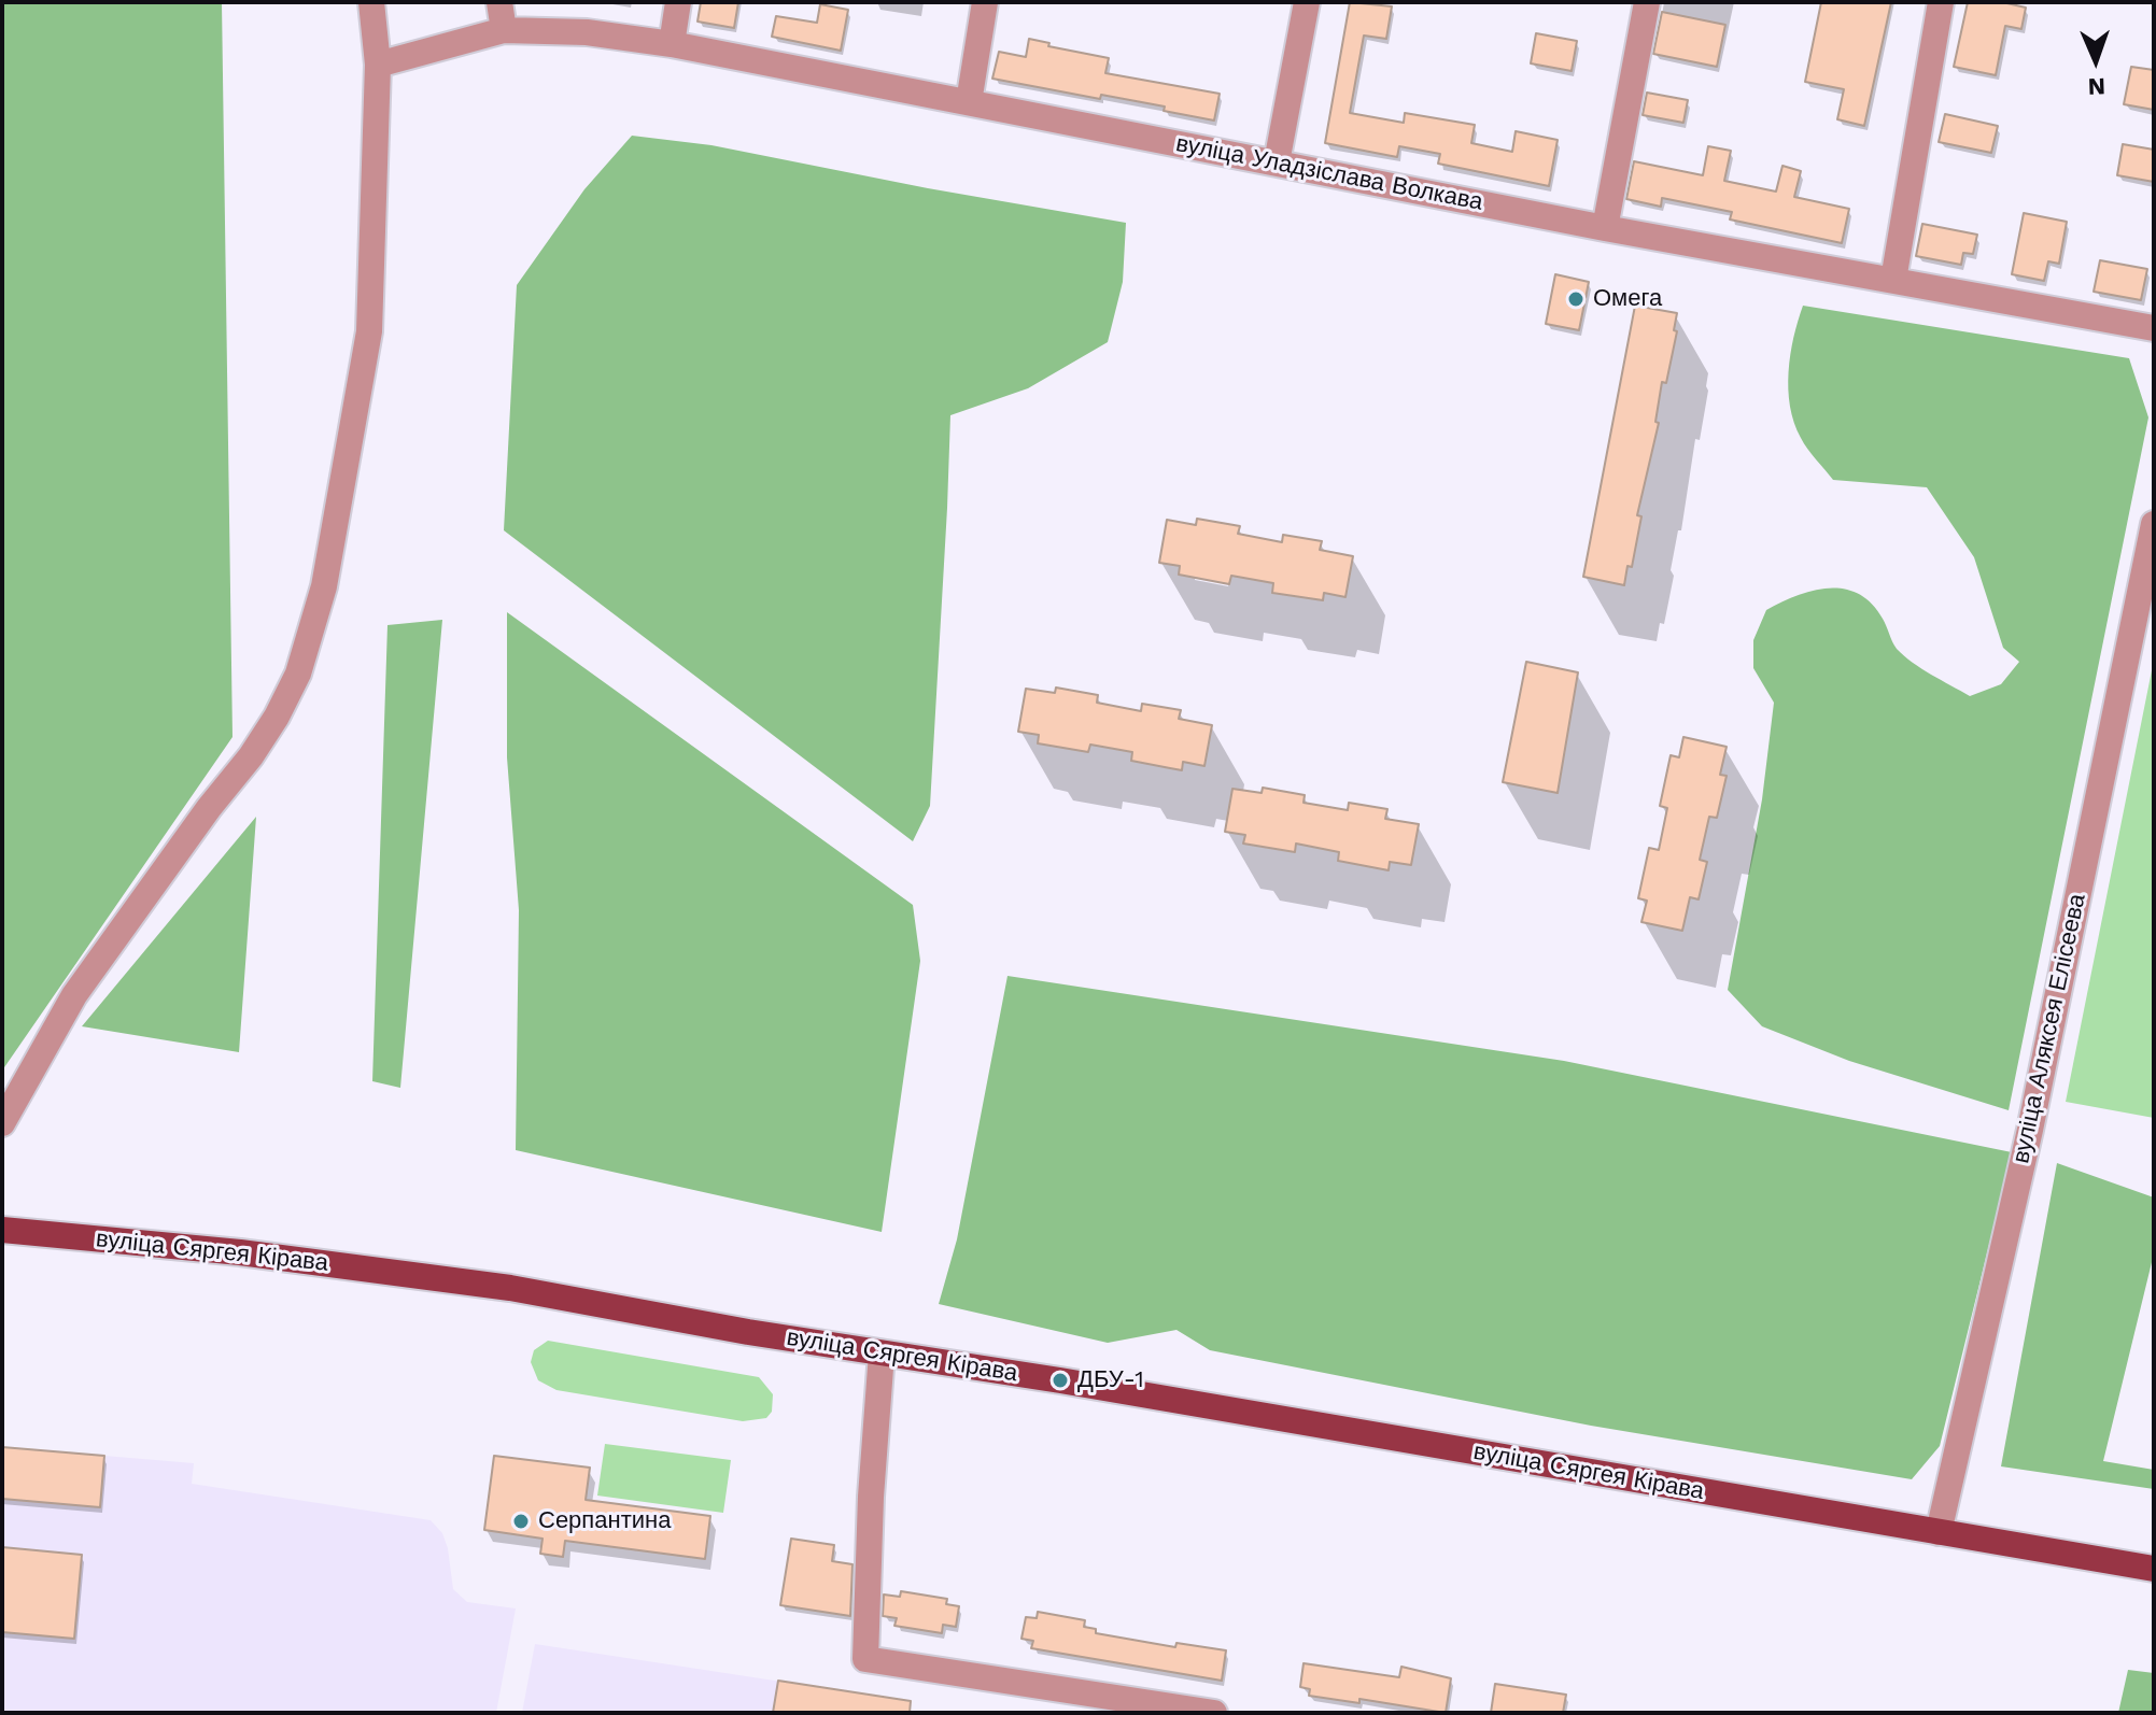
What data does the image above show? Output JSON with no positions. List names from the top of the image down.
{
  "streets": {
    "main road": ["вуліца Сяргея Кірава"],
    "street": ["вуліца Уладзіслава Волкава", "вуліца Аляксея Елісеева"]
  },
  "crossings": [
    ["вуліца Аляксея Елісеева", "вуліца Сяргея Кірава"]
  ],
  "places": ["Омега", "ДБУ-1", "Серпантина"],
  "north": "bottom"
}
